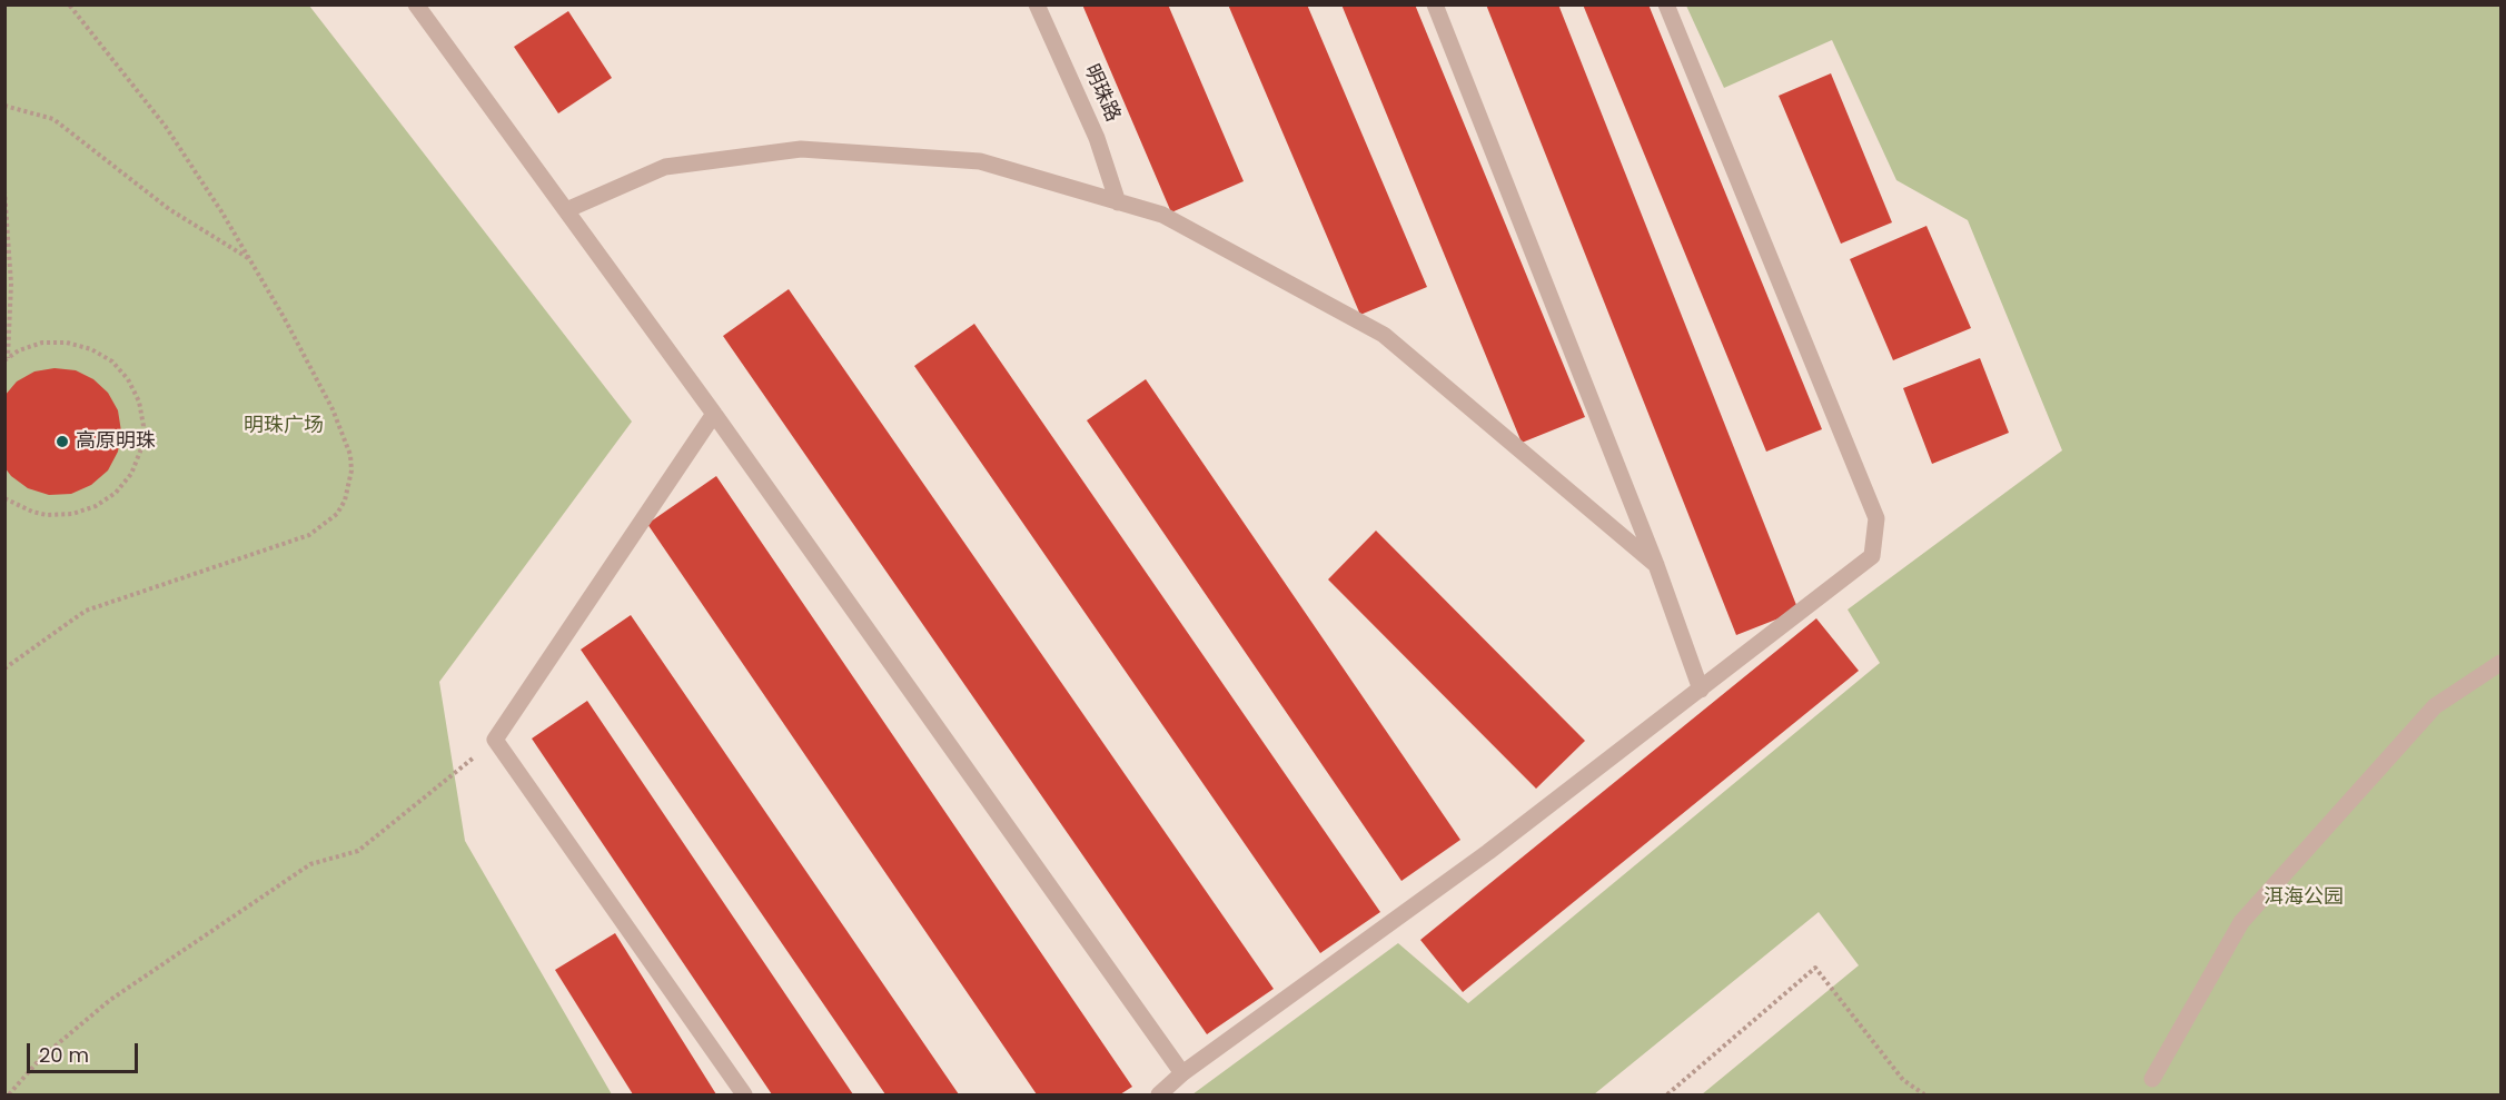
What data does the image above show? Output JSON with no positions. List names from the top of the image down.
{
  "streets": {
    "street": ["明珠路"]
  },
  "parks": ["明珠广场", "洱海公园"],
  "places": ["高原明珠"],
  "scale_bar": "20 m"
}
